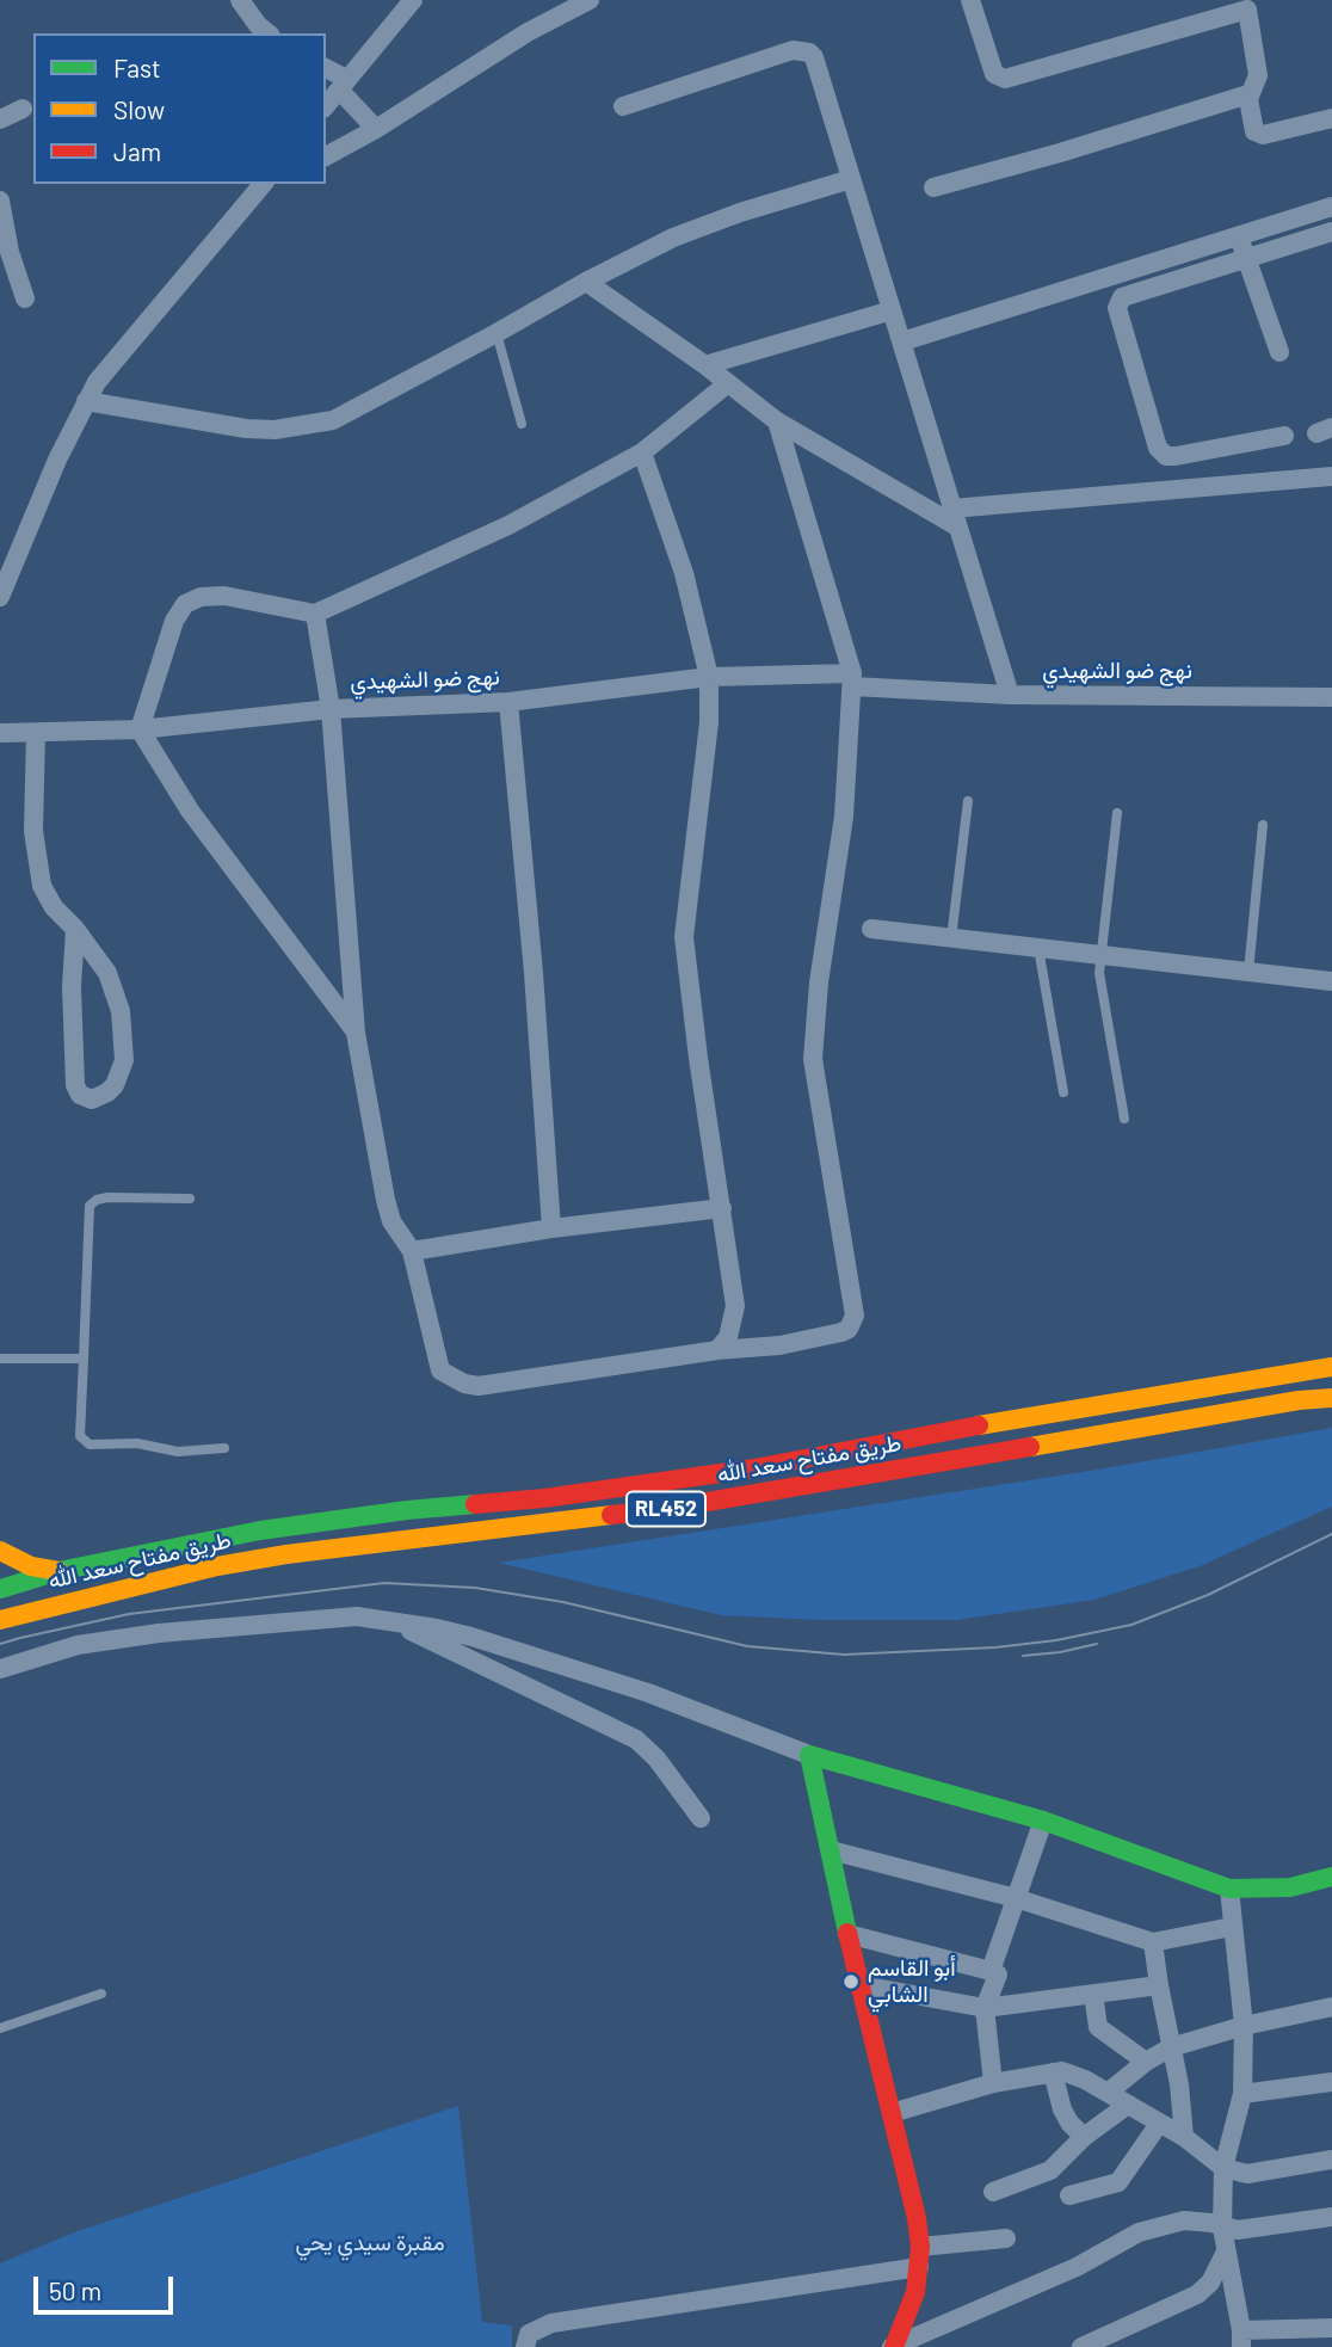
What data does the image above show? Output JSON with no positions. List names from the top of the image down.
{
  "streets": {
    "main road": ["طريق مفتاح سعد الله", "RL452"],
    "street": ["نهج ضو الشهيدي"]
  },
  "parks": ["مقبرة سيدي يحي"],
  "places": ["أبو القاسم الشابي"],
  "legend": ["Fast", "Slow", "Jam"],
  "scale_bar": "50 m"
}
